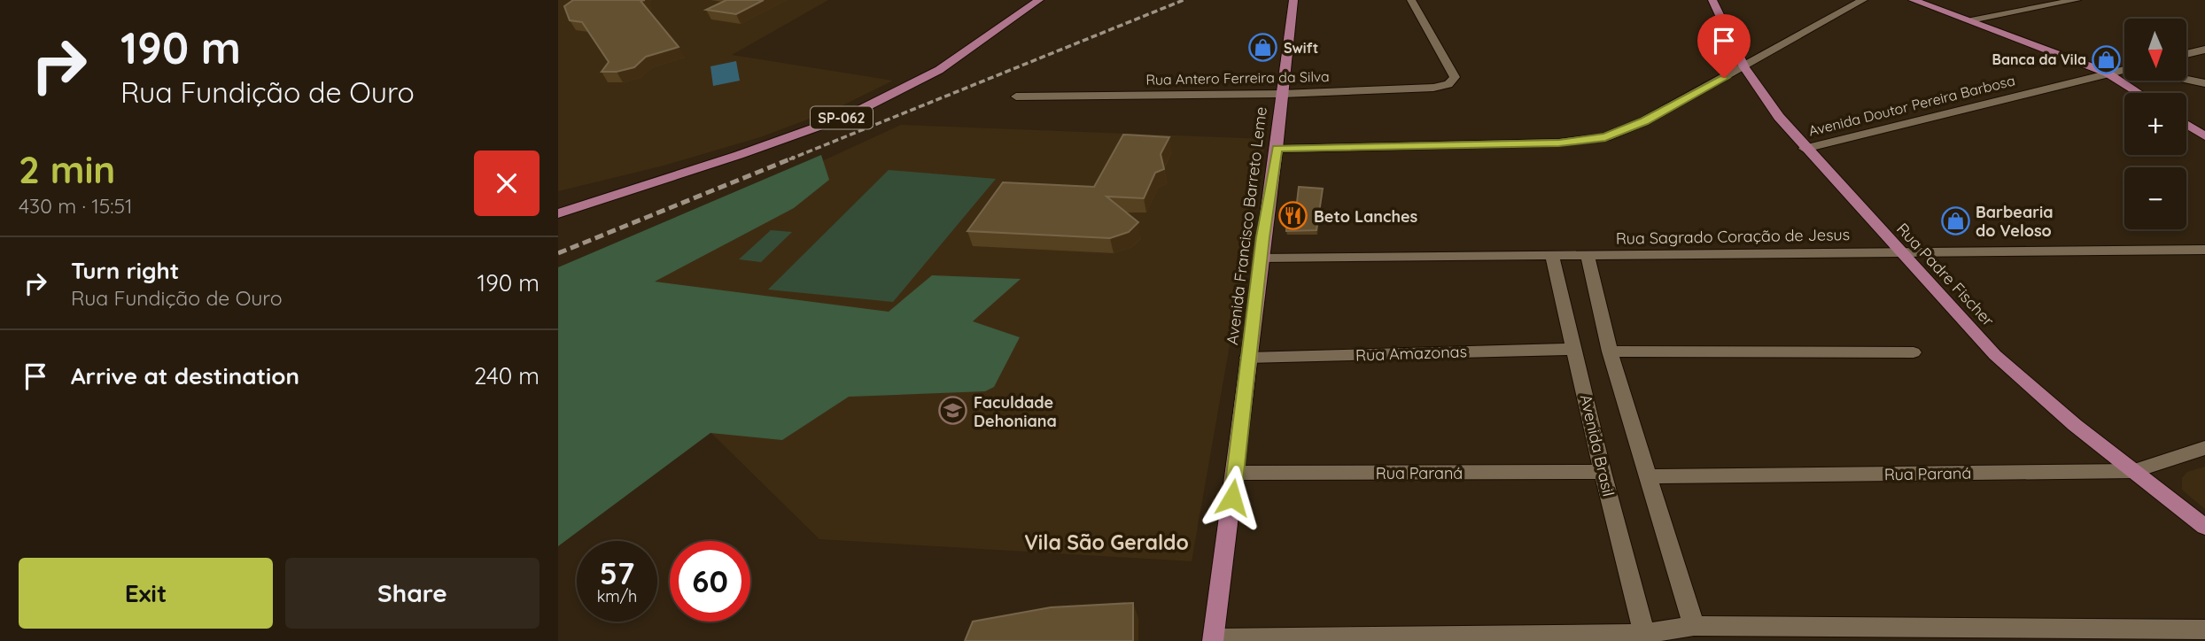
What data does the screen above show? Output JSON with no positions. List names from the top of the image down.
{
  "streets": {
    "main road": ["SP-062", "Avenida Francisco Barreto Leme", "Rua Padre Fischer"],
    "street": [
      "Rua Antero Ferreira da Silva",
      "Avenida Doutor Pereira Barbosa",
      "Rua Sagrado Coração de Jesus",
      "Rua Amazonas",
      "Avenida Brasil",
      "Rua Paraná"
    ]
  },
  "crossings": [
    ["Rua Antero Ferreira da Silva", "Avenida Francisco Barreto Leme"],
    ["Avenida Doutor Pereira Barbosa", "Rua Padre Fischer"],
    ["Avenida Francisco Barreto Leme", "Rua Sagrado Coração de Jesus"],
    ["Avenida Francisco Barreto Leme", "Rua Amazonas"],
    ["Avenida Francisco Barreto Leme", "Rua Paraná"],
    ["Rua Sagrado Coração de Jesus", "Rua Padre Fischer"],
    ["Rua Sagrado Coração de Jesus", "Avenida Brasil"],
    ["Rua Padre Fischer", "Rua Paraná"],
    ["Rua Amazonas", "Avenida Brasil"],
    ["Avenida Brasil", "Rua Paraná"]
  ],
  "districts": ["Vila São Geraldo"],
  "places": {
    "shop": ["Swift", "Banca da Vila", "Barbearia do Veloso"],
    "restaurant": ["Beto Lanches"],
    "school or university": ["Faculdade Dehoniana"]
  },
  "north": "bottom",
  "page": {
    "turn": ["190 m", "Rua Fundição de Ouro"],
    "map_buttons": ["+", "−"],
    "heading": ["2 min", "430 m · 15:51"],
    "list": [
      {
        "name": "Turn right",
        "note": "Rua Fundição de Ouro",
        "value": "190 m"
      },
      {
        "name": "Arrive at destination",
        "value": "240 m"
      }
    ],
    "speed": "57 km/h",
    "limit": "60",
    "buttons": ["Exit", "Share"]
  }
}
